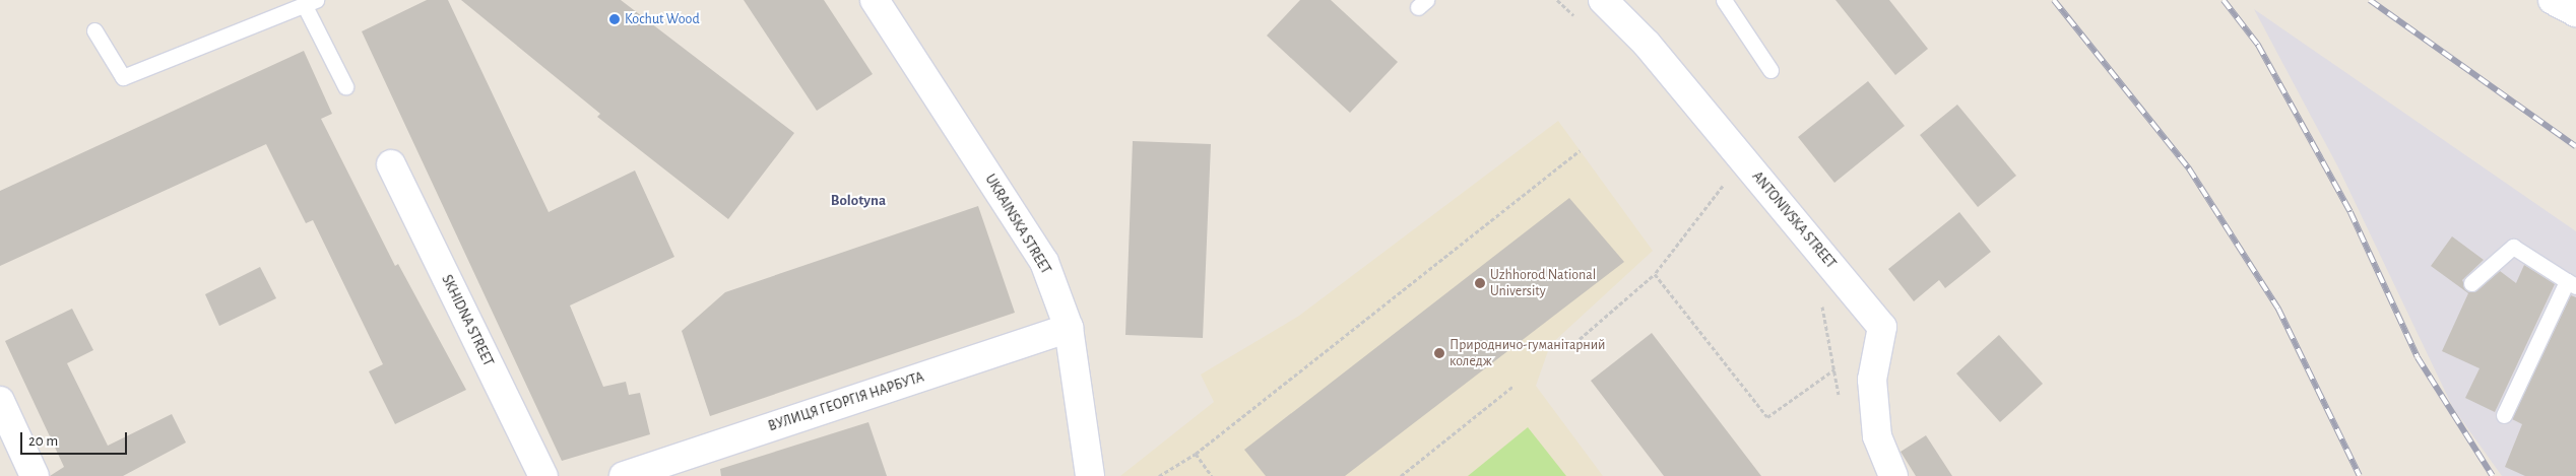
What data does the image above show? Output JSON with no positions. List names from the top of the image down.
{
  "streets": {
    "street": [
      "ANTONIVSKA STREET",
      "UKRAINSKA STREET",
      "SKHIDNA STREET",
      "ВУЛИЦЯ ГЕОРГІЯ НАРБУТА"
    ]
  },
  "crossings": [
    ["UKRAINSKA STREET", "ВУЛИЦЯ ГЕОРГІЯ НАРБУТА"]
  ],
  "districts": ["Bolotyna"],
  "places": ["Kochut Wood", "Uzhhorod National University", "Природничо-гуманітарний коледж"],
  "scale_bar": "20 m"
}
